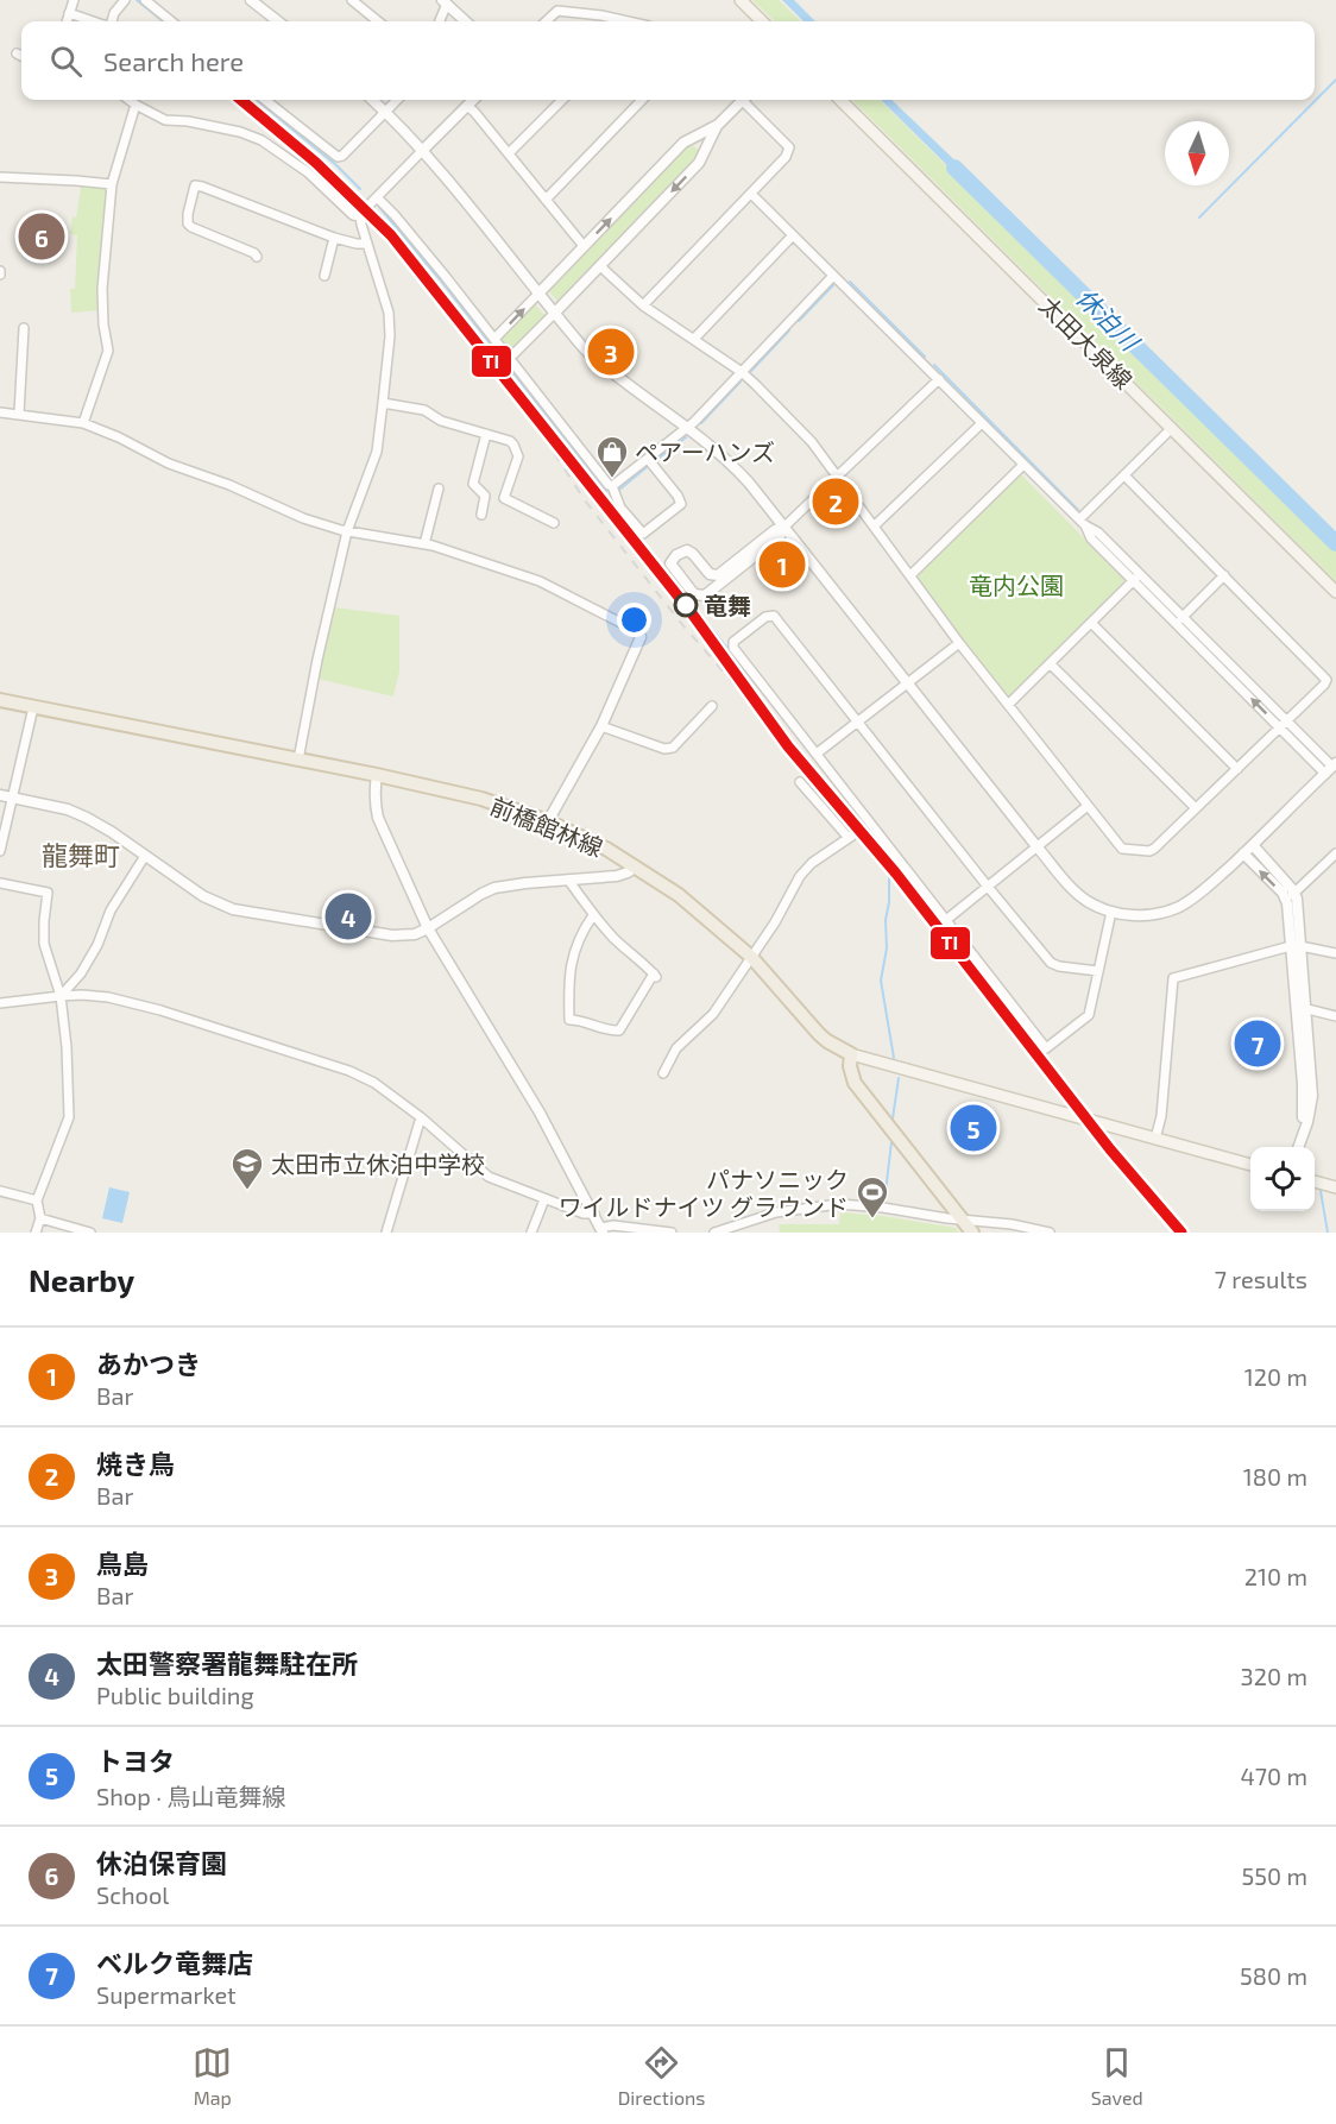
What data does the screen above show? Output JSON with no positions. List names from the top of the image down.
{
  "streets": {
    "main road": ["太田大泉線", "前橋館林線"]
  },
  "districts": ["龍舞町"],
  "water": ["休泊川"],
  "parks": ["竜内公園"],
  "places": {
    "shop": ["ペアーハンズ"],
    "other": ["竜舞"],
    "school or university": ["太田市立休泊中学校"],
    "sports": ["パナソニック ワイルドナイツ グラウンド"]
  },
  "lines": ["transit line TI"],
  "north": "bottom",
  "page": {
    "search": "Search here",
    "pins": [
      "6",
      "3",
      "2",
      "1",
      "4",
      "7",
      "5"
    ],
    "heading": ["Nearby", "7 results"],
    "list": [
      {
        "mark": "1",
        "name": "あかつき",
        "note": "Bar",
        "value": "120 m"
      },
      {
        "mark": "2",
        "name": "焼き鳥",
        "note": "Bar",
        "value": "180 m"
      },
      {
        "mark": "3",
        "name": "鳥島",
        "note": "Bar",
        "value": "210 m"
      },
      {
        "mark": "4",
        "name": "太田警察署龍舞駐在所",
        "note": "Public building",
        "value": "320 m"
      },
      {
        "mark": "5",
        "name": "トヨタ",
        "note": "Shop · 鳥山竜舞線",
        "value": "470 m"
      },
      {
        "mark": "6",
        "name": "休泊保育園",
        "note": "School",
        "value": "550 m"
      },
      {
        "mark": "7",
        "name": "ベルク竜舞店",
        "note": "Supermarket",
        "value": "580 m"
      }
    ],
    "nav": ["Map", "Directions", "Saved"]
  }
}
